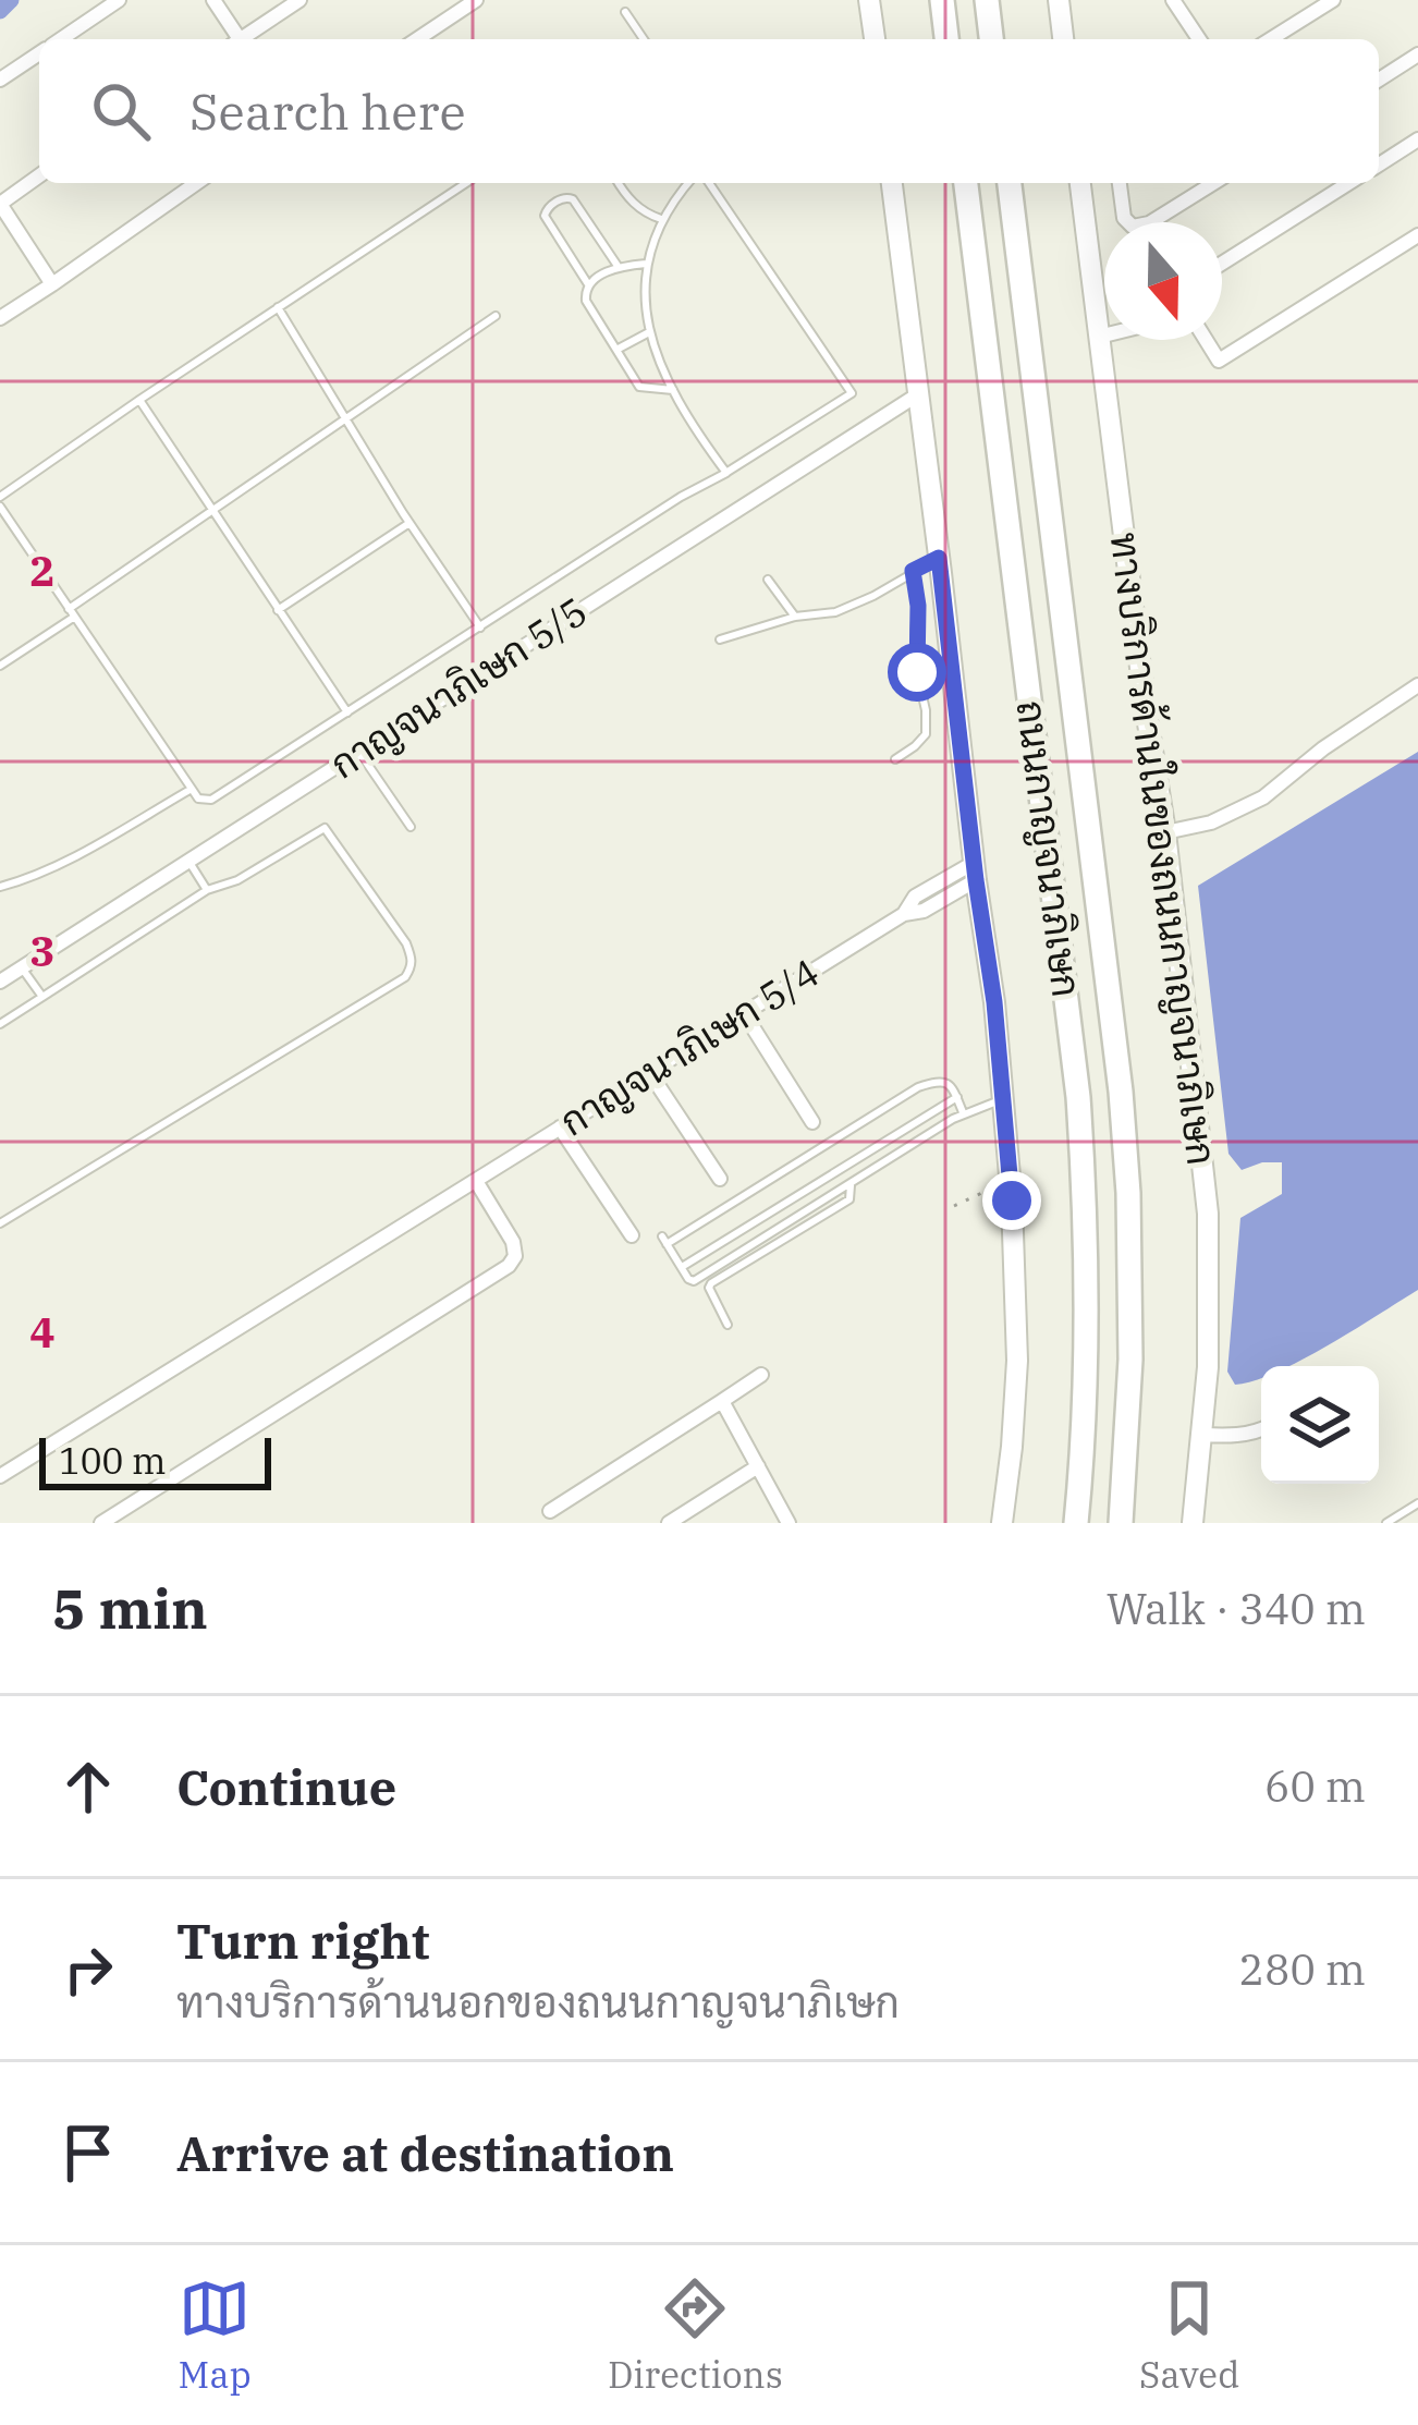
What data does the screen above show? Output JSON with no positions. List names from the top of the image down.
{
  "streets": {
    "highway": ["ถนนกาญจนาภิเษก"],
    "main road": ["ทางบริการด้านในของถนนกาญจนาภิเษก"],
    "street": ["กาญจนาภิเษก 5/5", "กาญจนาภิเษก 5/4"]
  },
  "scale_bar": "100 m",
  "north": "bottom",
  "page": {
    "search": "Search here",
    "scale": "100 m",
    "heading": ["5 min", "Walk · 340 m"],
    "list": [
      ["Continue", "60 m"],
      ["Turn right", "ทางบริการด้านนอกของถนนกาญจนาภิเษก", "280 m"],
      "Arrive at destination"
    ],
    "nav": ["Map", "Directions", "Saved"]
  },
  "grid": {
    "rows": ["2", "3", "4"]
  }
}
